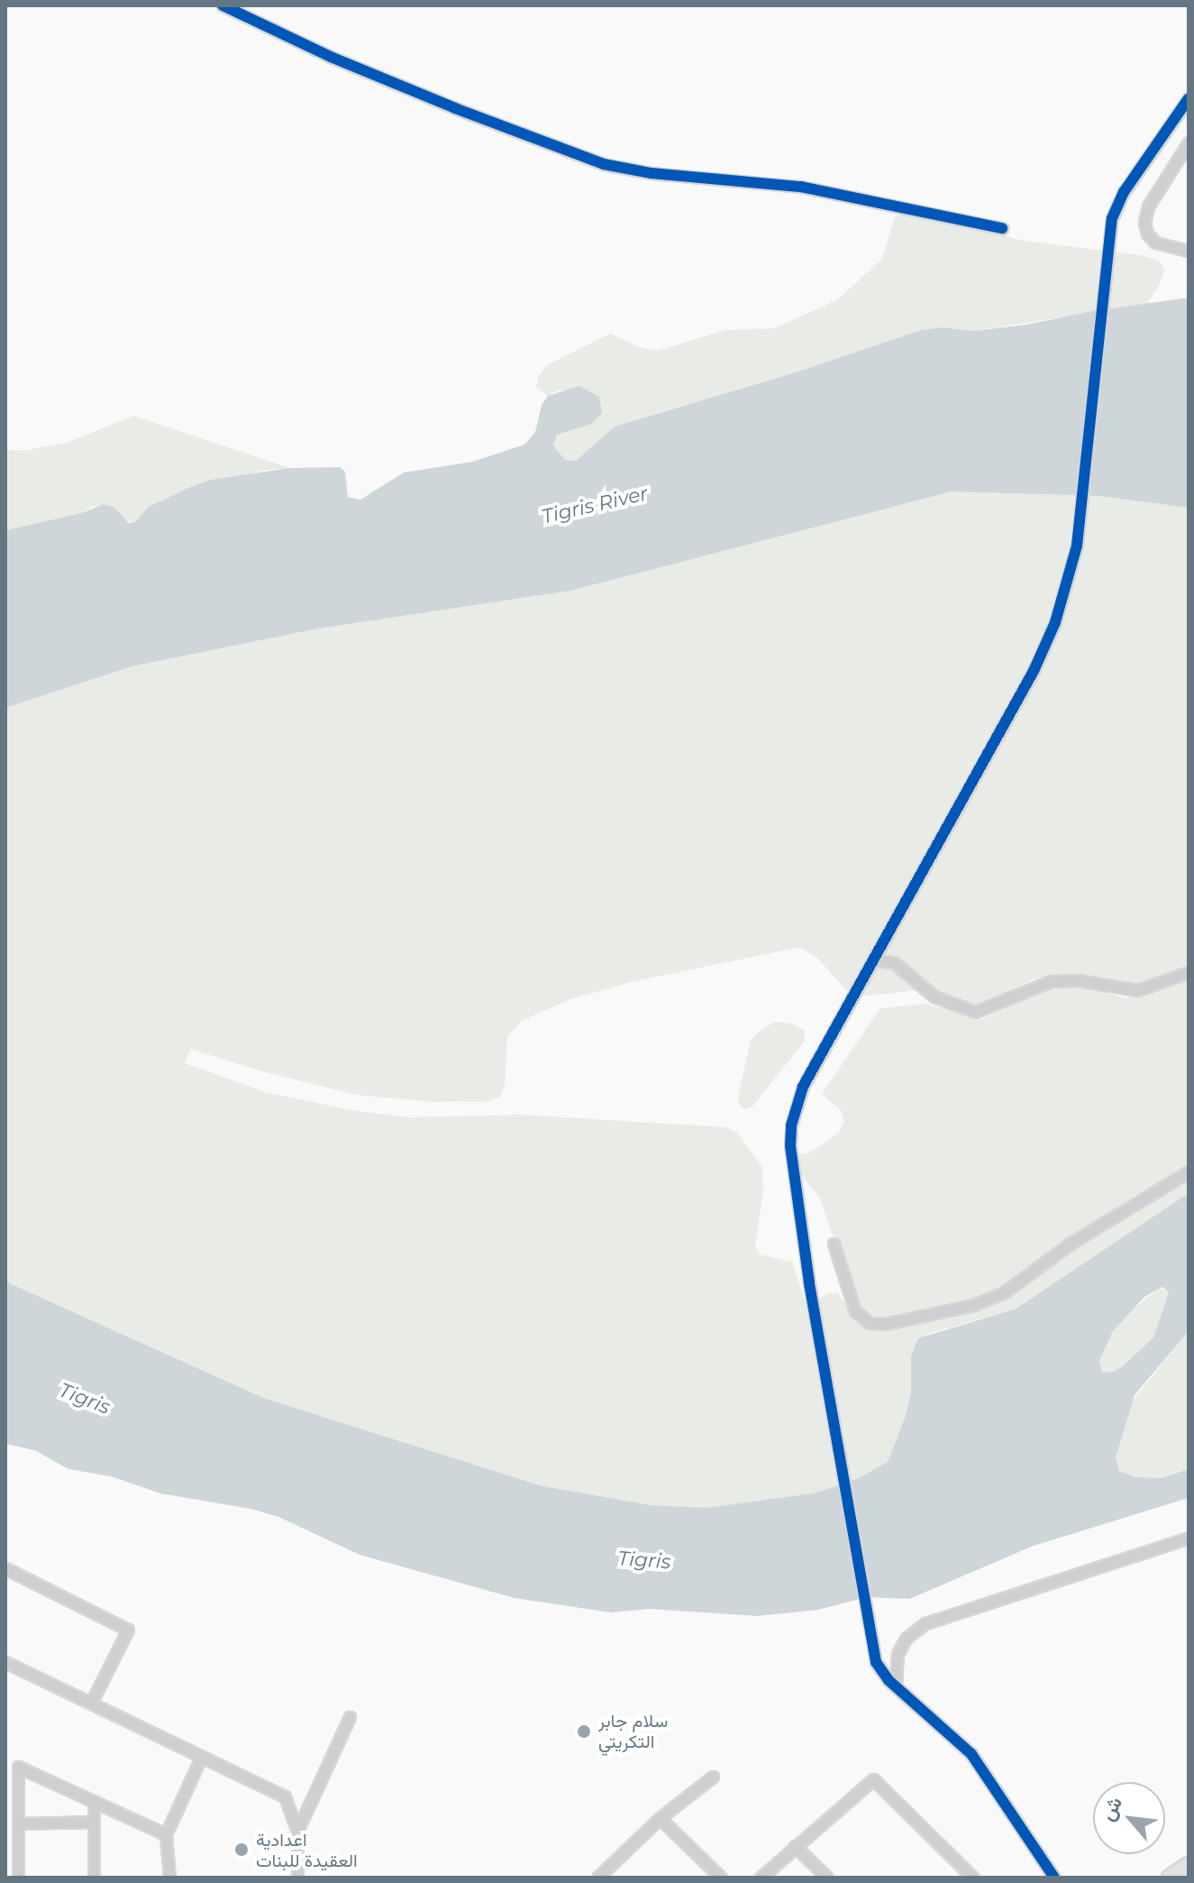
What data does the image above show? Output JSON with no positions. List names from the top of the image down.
{
  "water": ["Tigris River", "Tigris"],
  "places": ["سلام جابر التكريتي", "اعدادية العقيدة للبنات"],
  "north": "top left"
}
